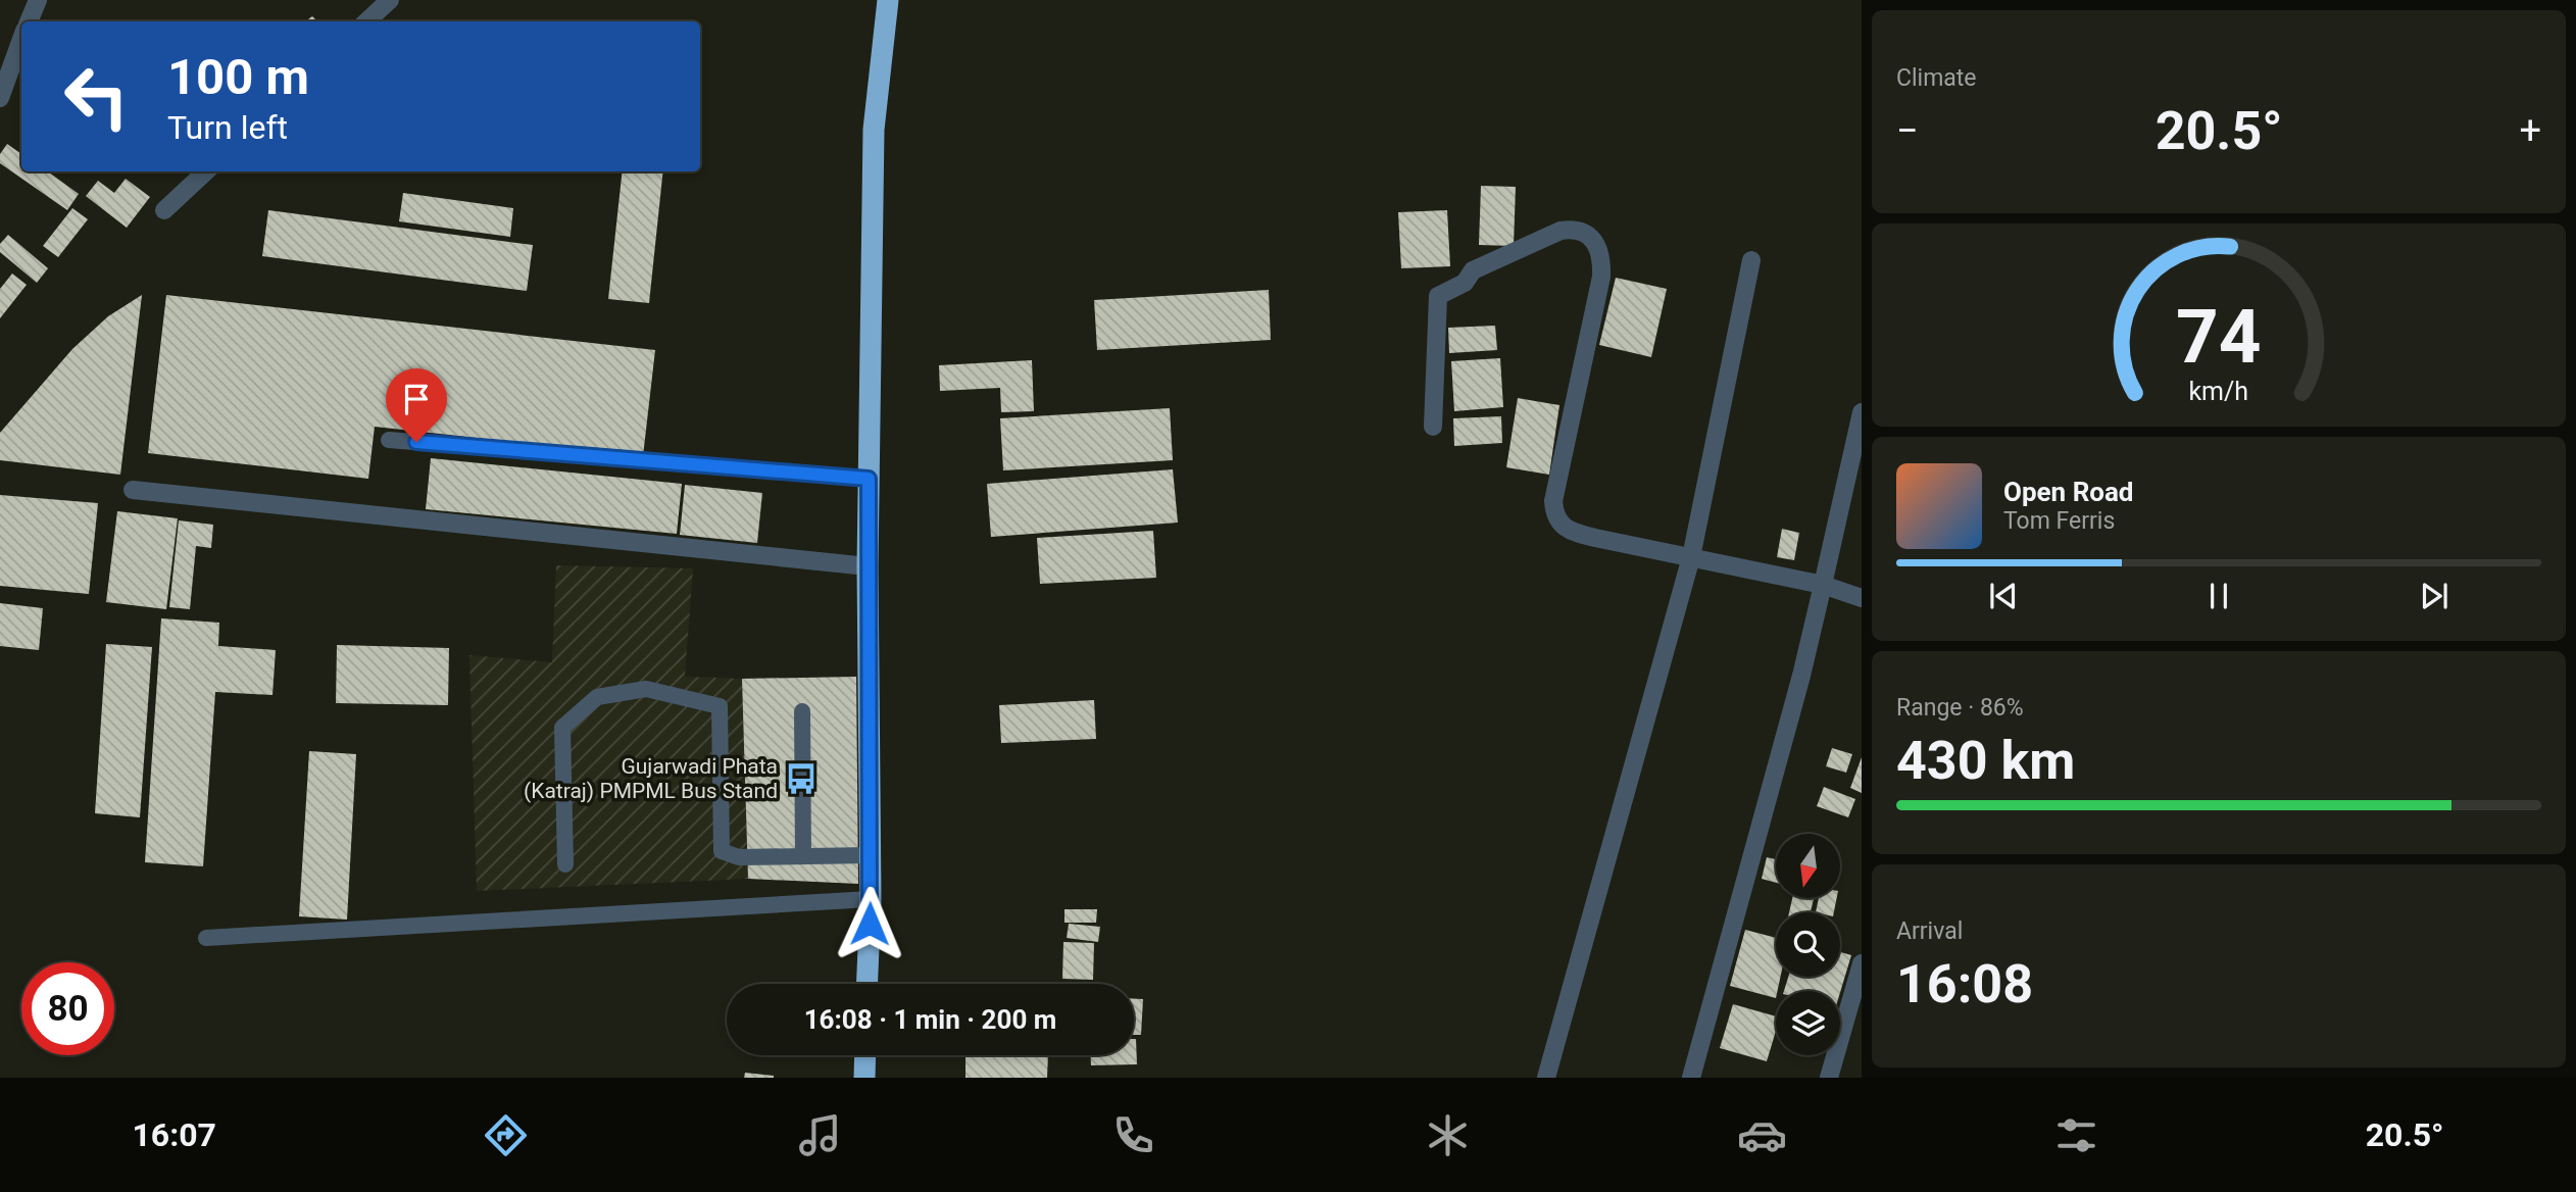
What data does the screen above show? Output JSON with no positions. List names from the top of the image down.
{
  "places": {
    "bus stop": ["Gujarwadi Phata (Katraj) PMPML Bus Stand"]
  },
  "north": "bottom",
  "page": {
    "tile": [
      "Climate",
      ["Range · 86%", "430 km"],
      ["Arrival", "16:08"]
    ],
    "turn": ["100 m", "Turn left"],
    "heat": ["−", "20.5°", "+"],
    "song": ["Open Road", "Tom Ferris"],
    "limit": "80",
    "trip": "16:08 · 1 min · 200 m",
    "tabs": ["16:07", "20.5°"],
    "gauge": ["74", "km/h"]
  }
}
